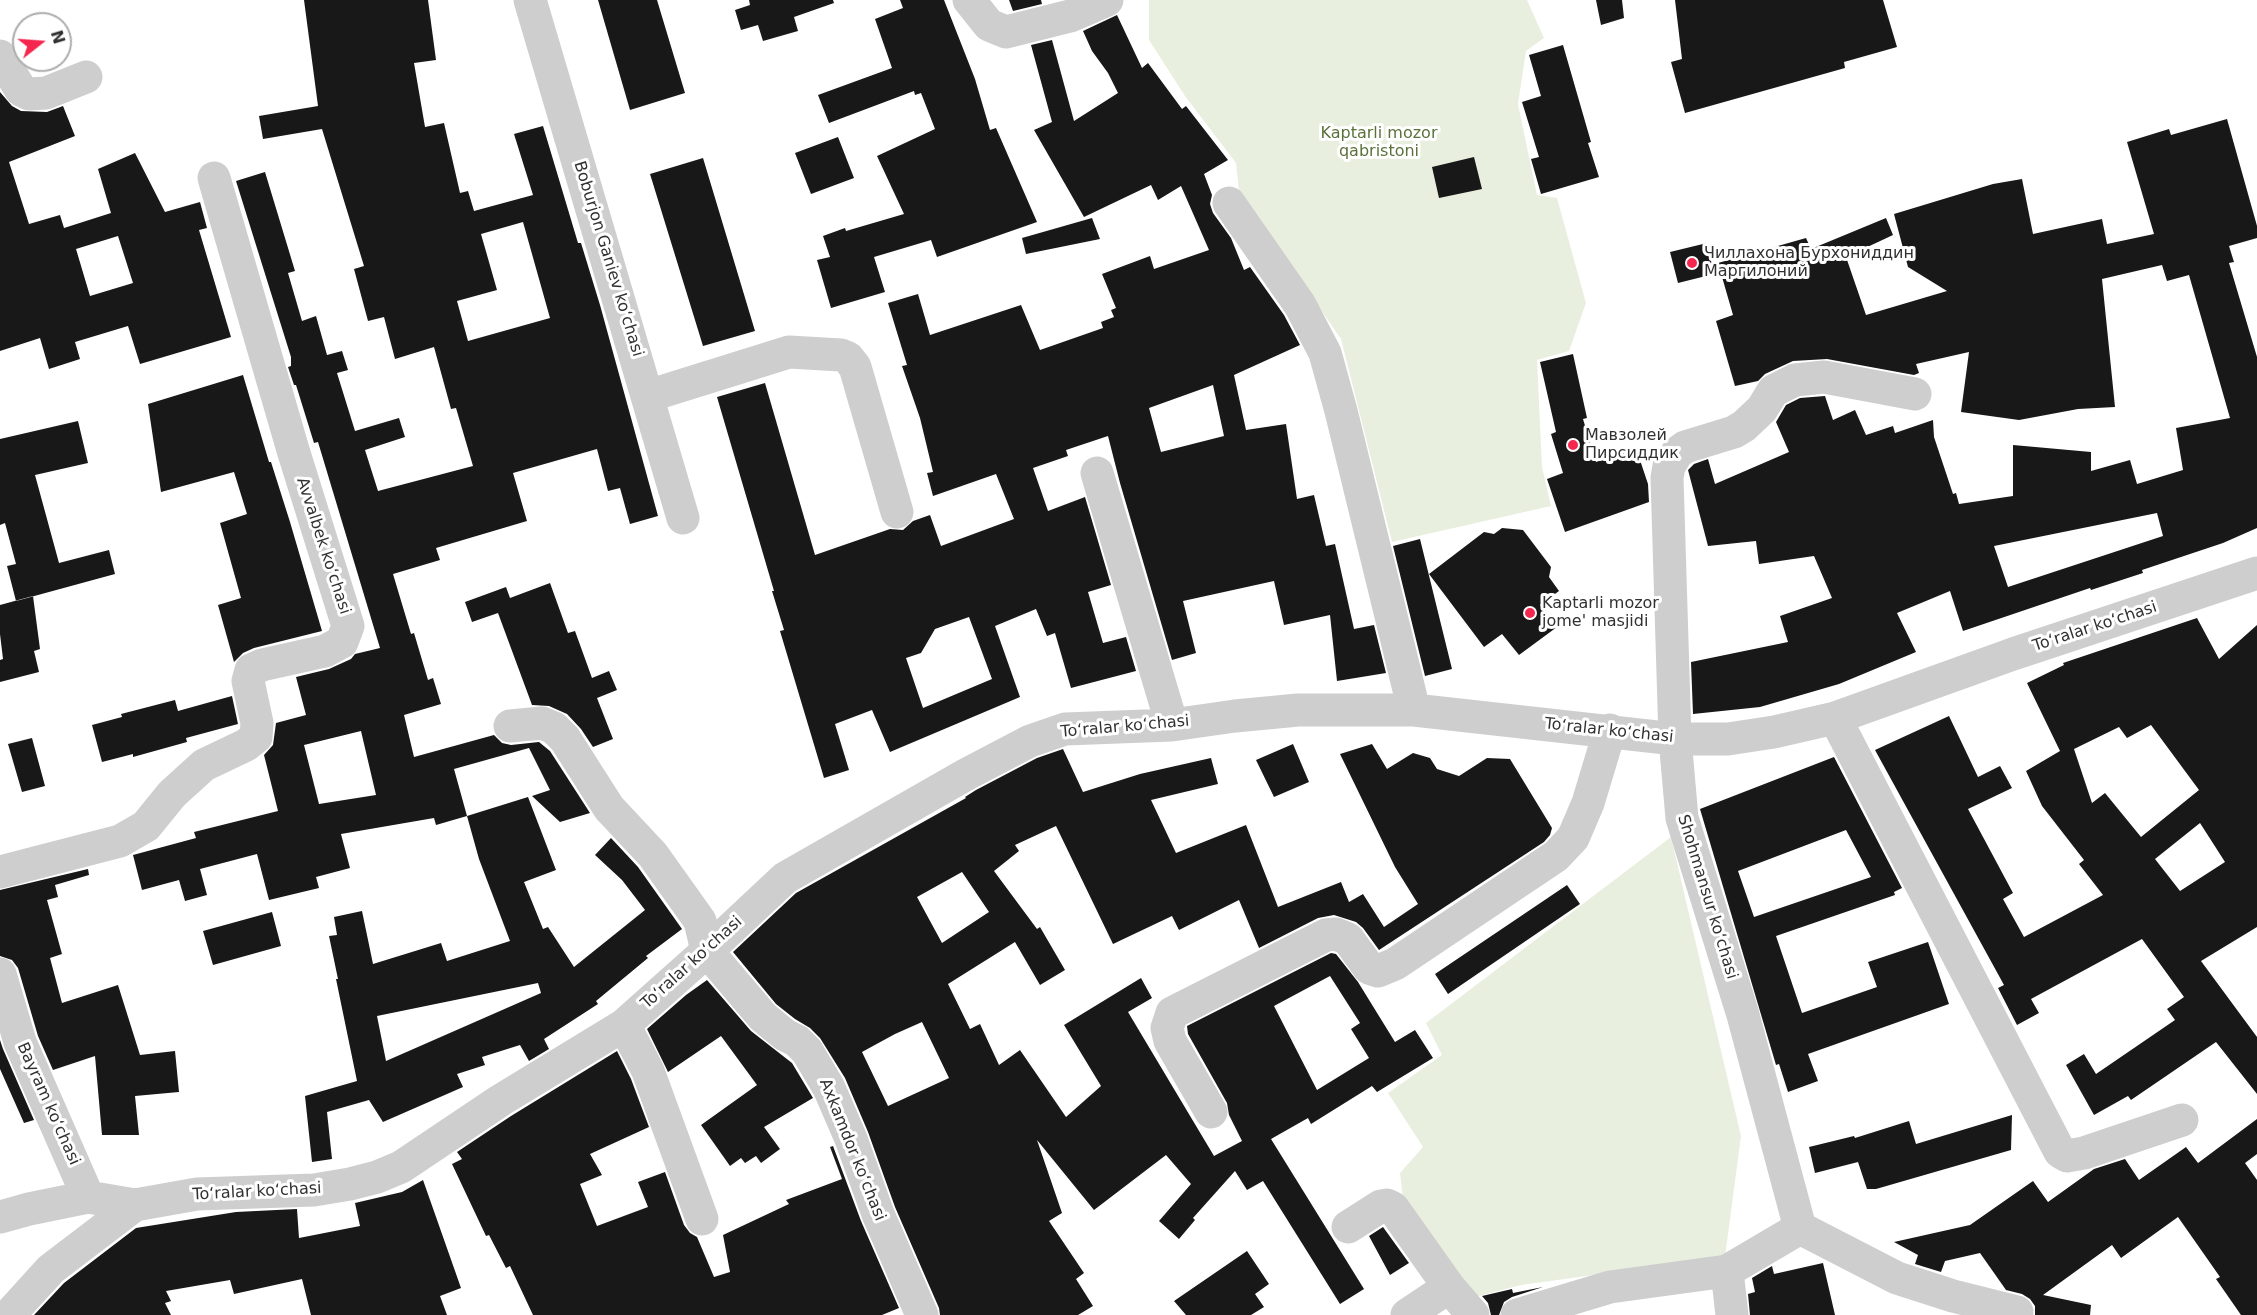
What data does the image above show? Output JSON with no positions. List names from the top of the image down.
{
  "streets": {
    "street": [
      "Boburjon Ganiev koʻchasi",
      "Avvalbek koʻchasi",
      "Toʻralar koʻchasi",
      "Shohmansur koʻchasi",
      "Bayram koʻchasi",
      "Axkamdor koʻchasi"
    ]
  },
  "crossings": [
    ["Toʻralar koʻchasi", "Shohmansur koʻchasi"],
    ["Toʻralar koʻchasi", "Bayram koʻchasi"],
    ["Toʻralar koʻchasi", "Axkamdor koʻchasi"]
  ],
  "parks": ["Kaptarli mozor qabristoni"],
  "places": ["Чиллахона Бурхониддин Маргилоний", "Мавзолей Пирсиддик", "Kaptarli mozor jome' masjidi"],
  "north": "right"
}
